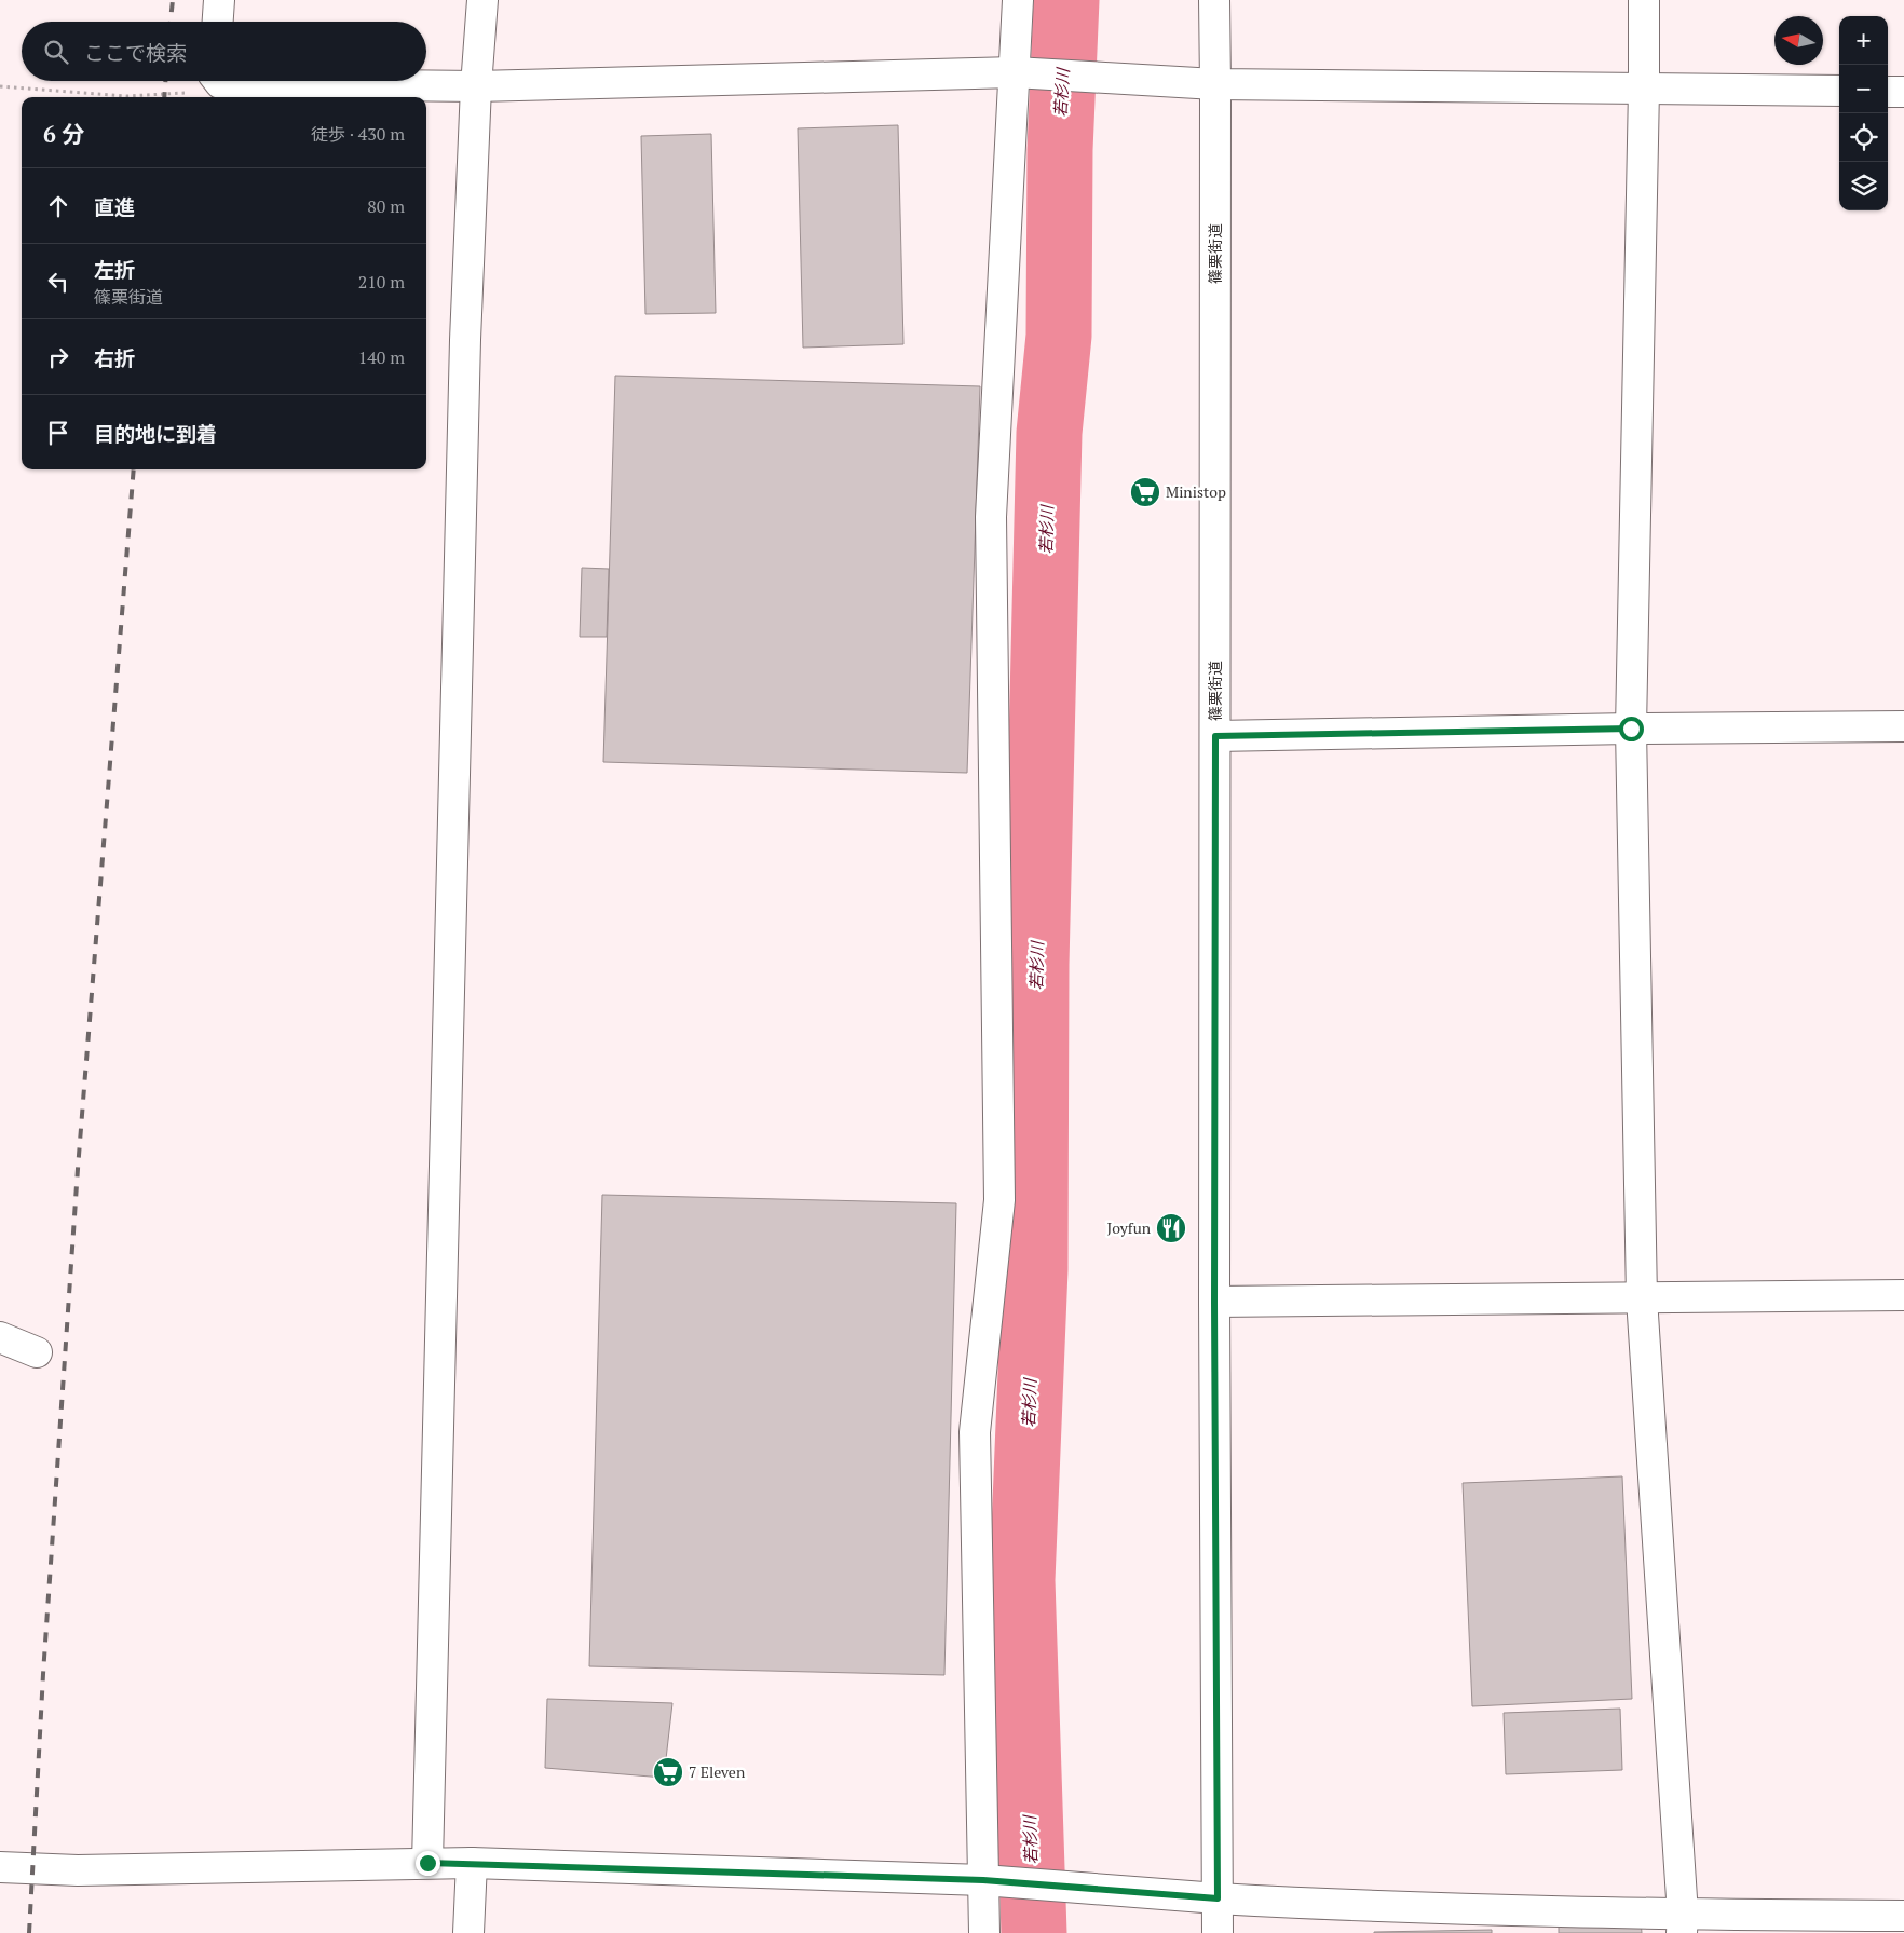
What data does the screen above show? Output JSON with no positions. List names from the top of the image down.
{
  "streets": {
    "street": ["篠栗街道"]
  },
  "water": ["若杉川"],
  "places": {
    "supermarket": ["Ministop", "7 Eleven"],
    "restaurant": ["Joyfun"]
  },
  "north": "left",
  "page": {
    "map_buttons": ["+", "−"],
    "search": "ここで検索",
    "heading": ["6 分", "徒歩 · 430 m"],
    "list": [
      ["直進", "80 m"],
      ["左折", "篠栗街道", "210 m"],
      ["右折", "140 m"],
      "目的地に到着"
    ]
  }
}
